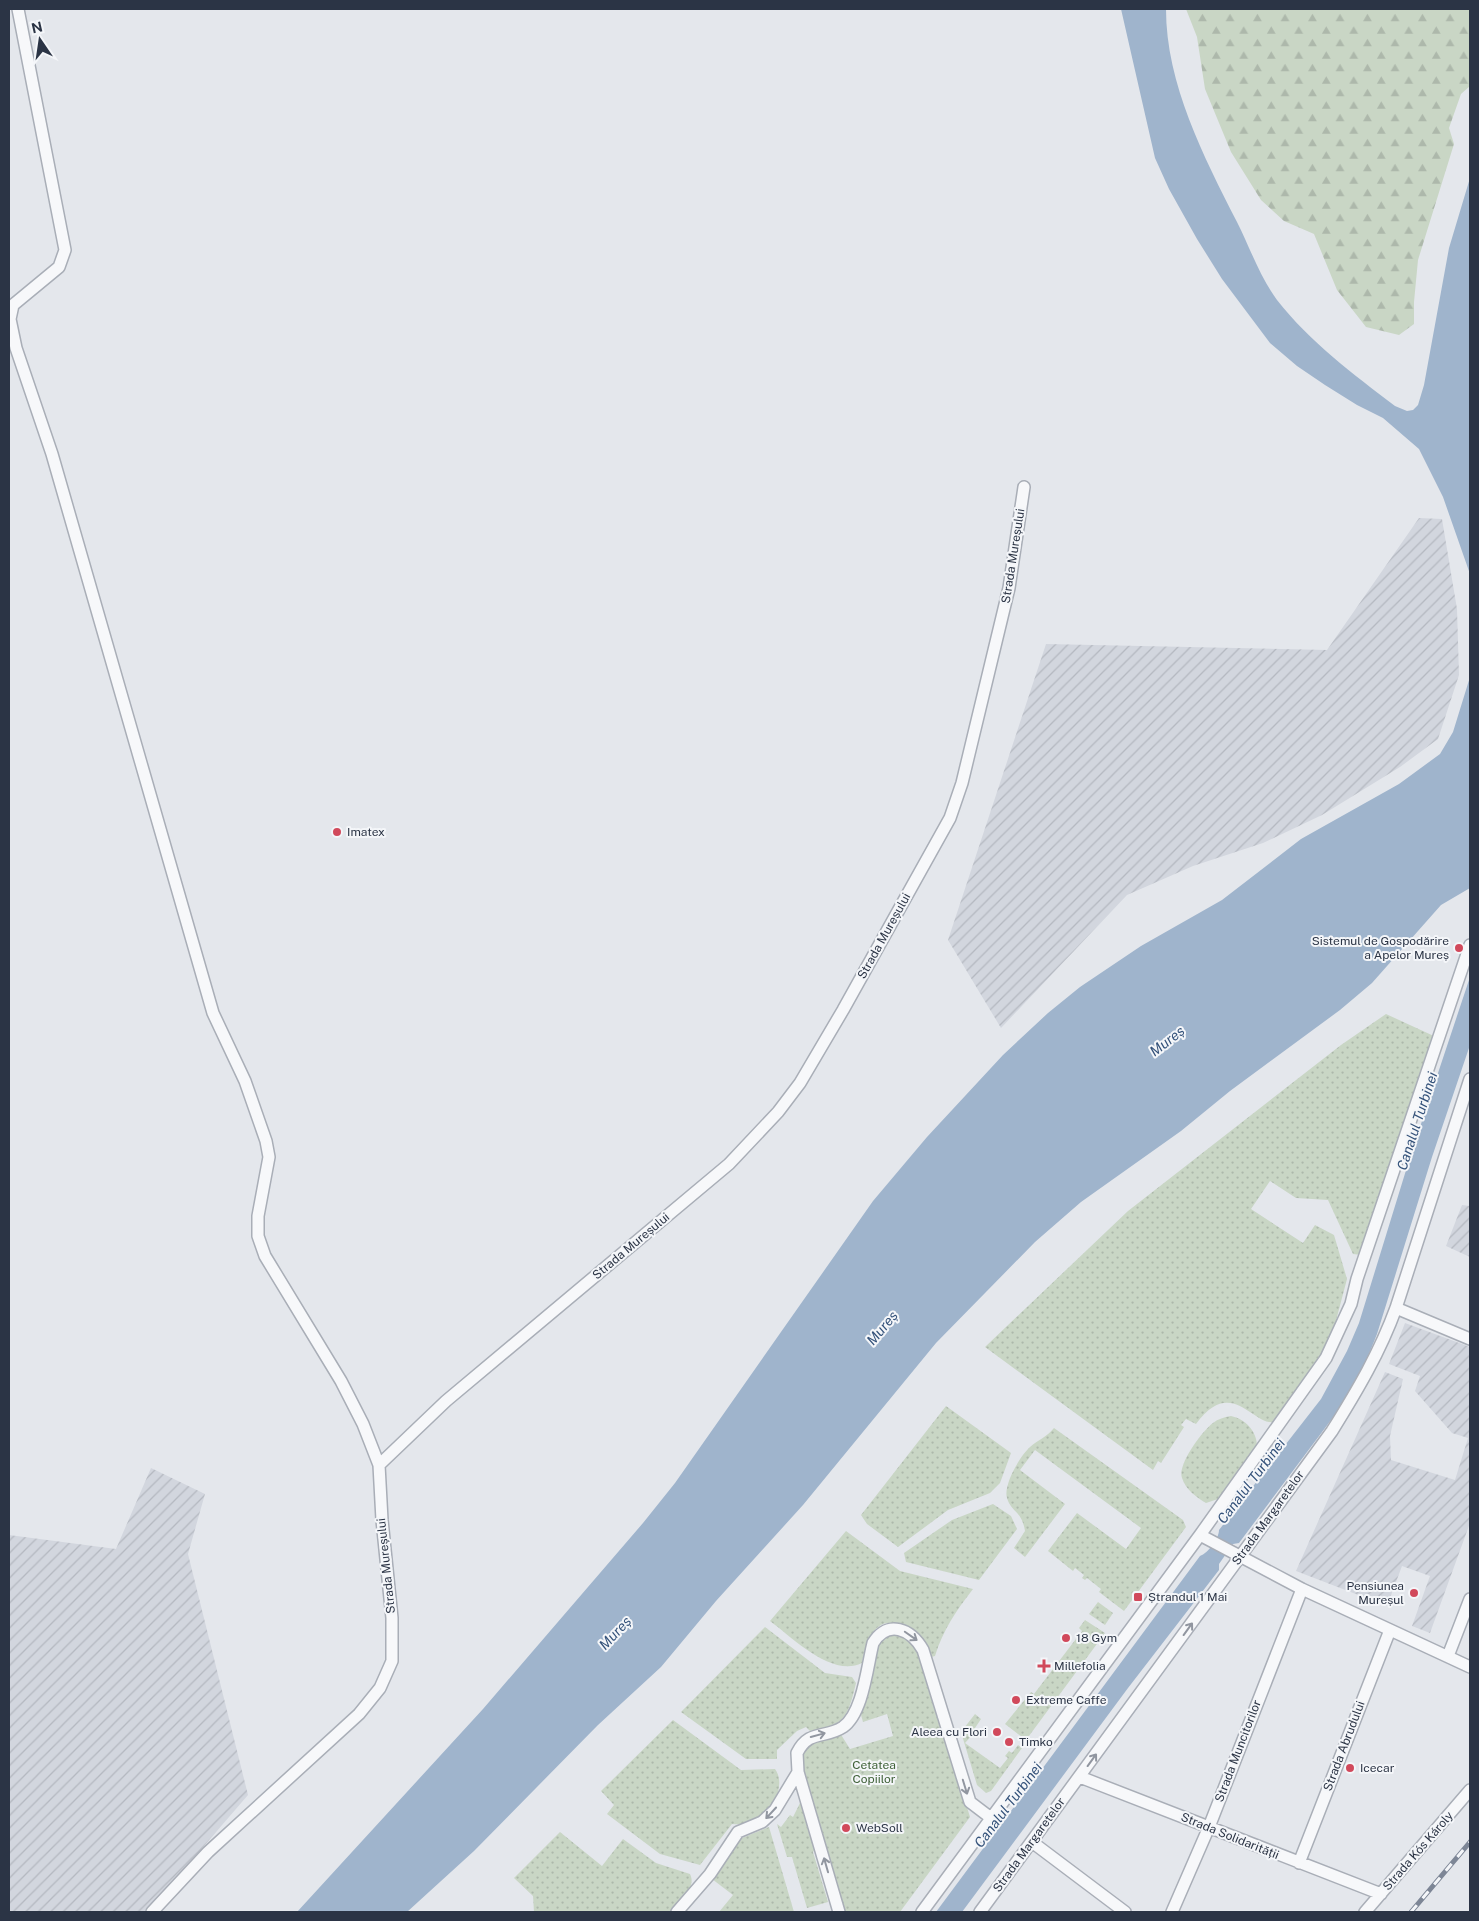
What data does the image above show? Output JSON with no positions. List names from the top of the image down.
{
  "streets": {
    "street": [
      "Strada Mureșului",
      "Strada Margaretelor",
      "Strada Abrudului",
      "Strada Muncitorilor",
      "Strada Solidarității",
      "Strada Kós Károly"
    ]
  },
  "crossings": [
    ["Strada Margaretelor", "Strada Solidarității"],
    ["Strada Abrudului", "Strada Solidarității"],
    ["Strada Muncitorilor", "Strada Solidarității"],
    ["Strada Solidarității", "Strada Kós Károly"]
  ],
  "water": ["Mureș", "Canalul Turbinei"],
  "parks": ["Cetatea Copiilor"],
  "places": {
    "other": [
      "Imatex",
      "Sistemul de Gospodărire a Apelor Mureș",
      "Pensiunea Mureșul",
      "18 Gym",
      "Extreme Caffe",
      "Aleea cu Flori",
      "Timko",
      "Icecar",
      "WebSoll"
    ],
    "transit": ["Ștrandul 1 Mai"],
    "health": ["Millefolia"]
  },
  "north": "top"
}
